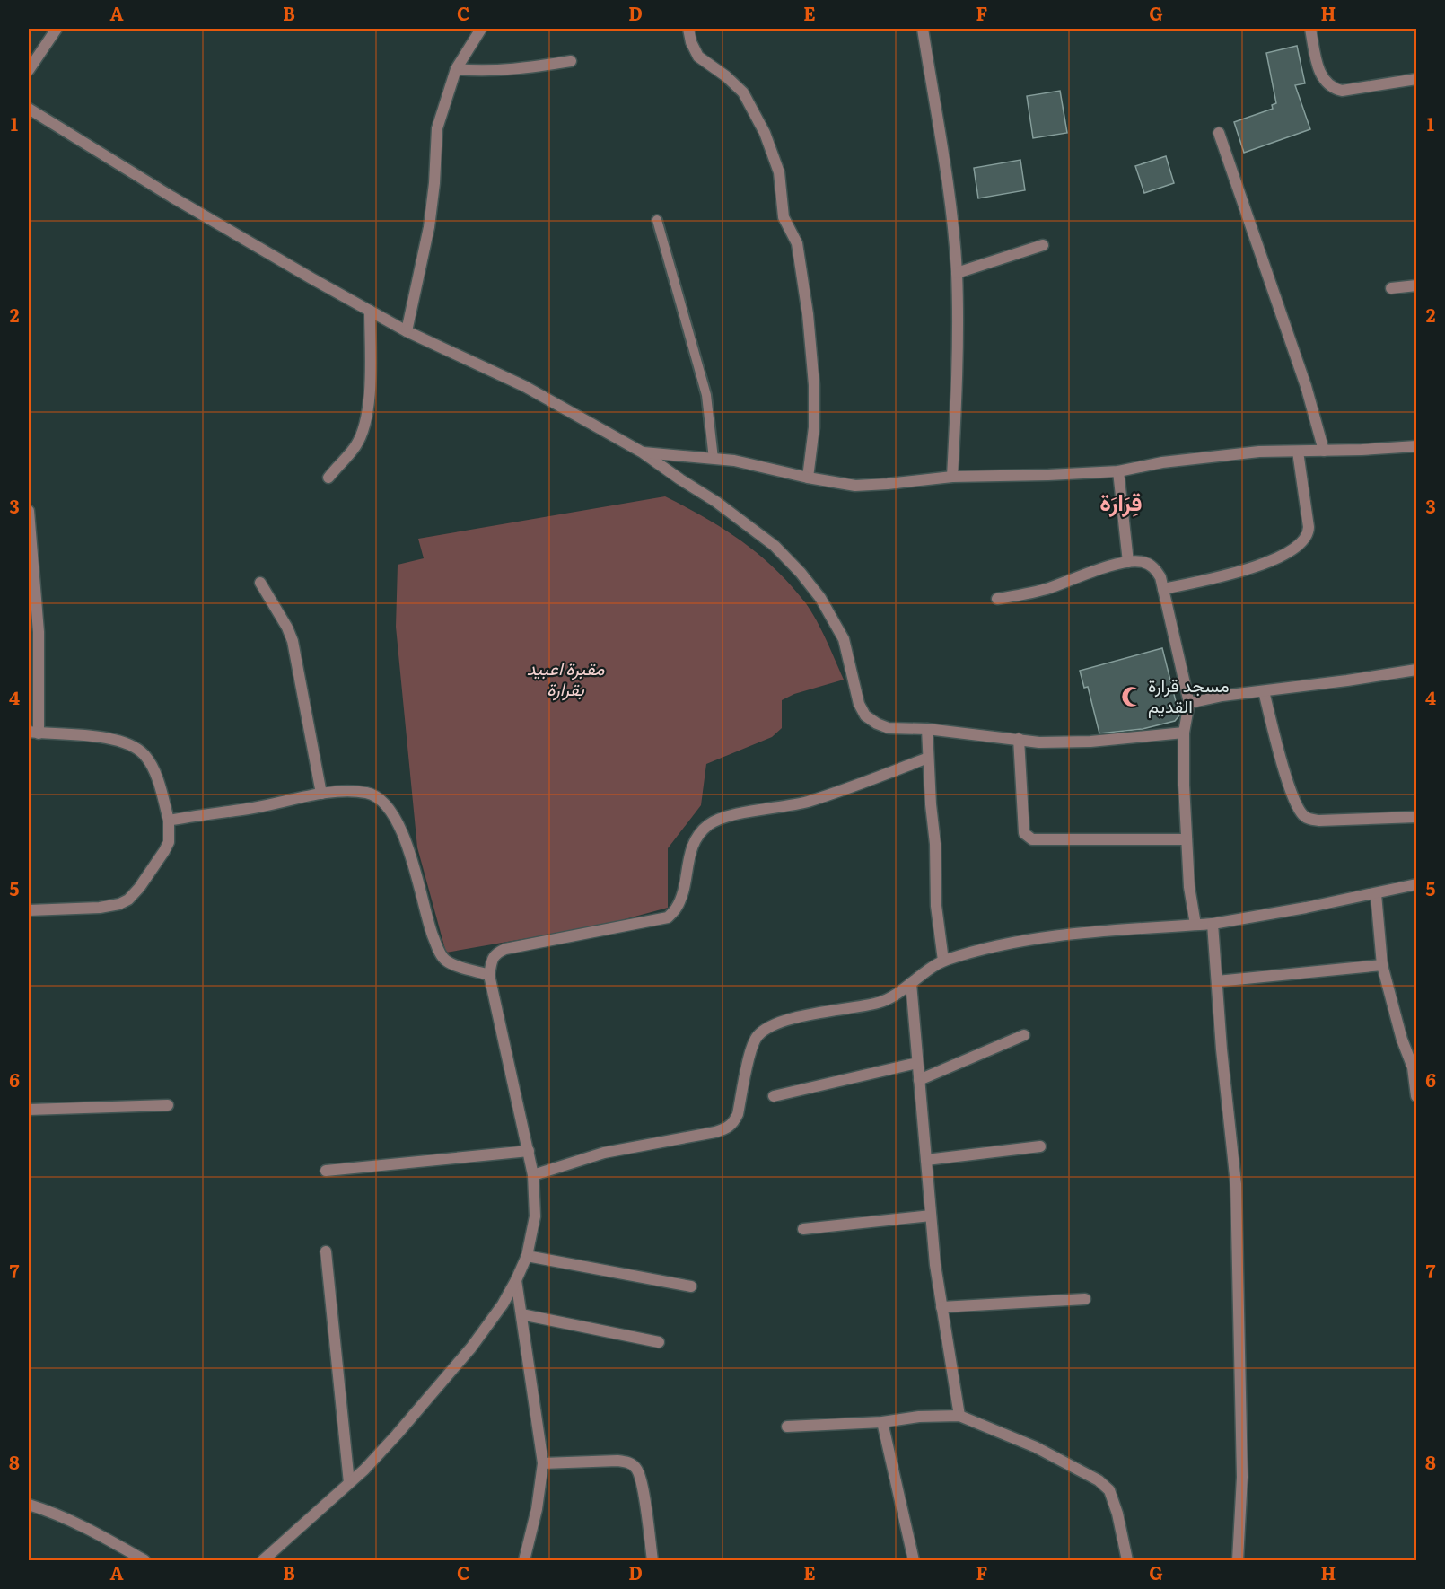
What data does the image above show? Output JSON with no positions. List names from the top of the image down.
{
  "districts": ["قِرَارَة"],
  "parks": ["مقبرة اعبيد بقرارة"],
  "places": {
    "mosque": ["مسجد قرارة القديم"]
  },
  "grid": {
    "columns": [
      "A",
      "B",
      "C",
      "D",
      "E",
      "F",
      "G",
      "H"
    ],
    "rows": [
      "1",
      "2",
      "3",
      "4",
      "5",
      "6",
      "7",
      "8"
    ]
  }
}
